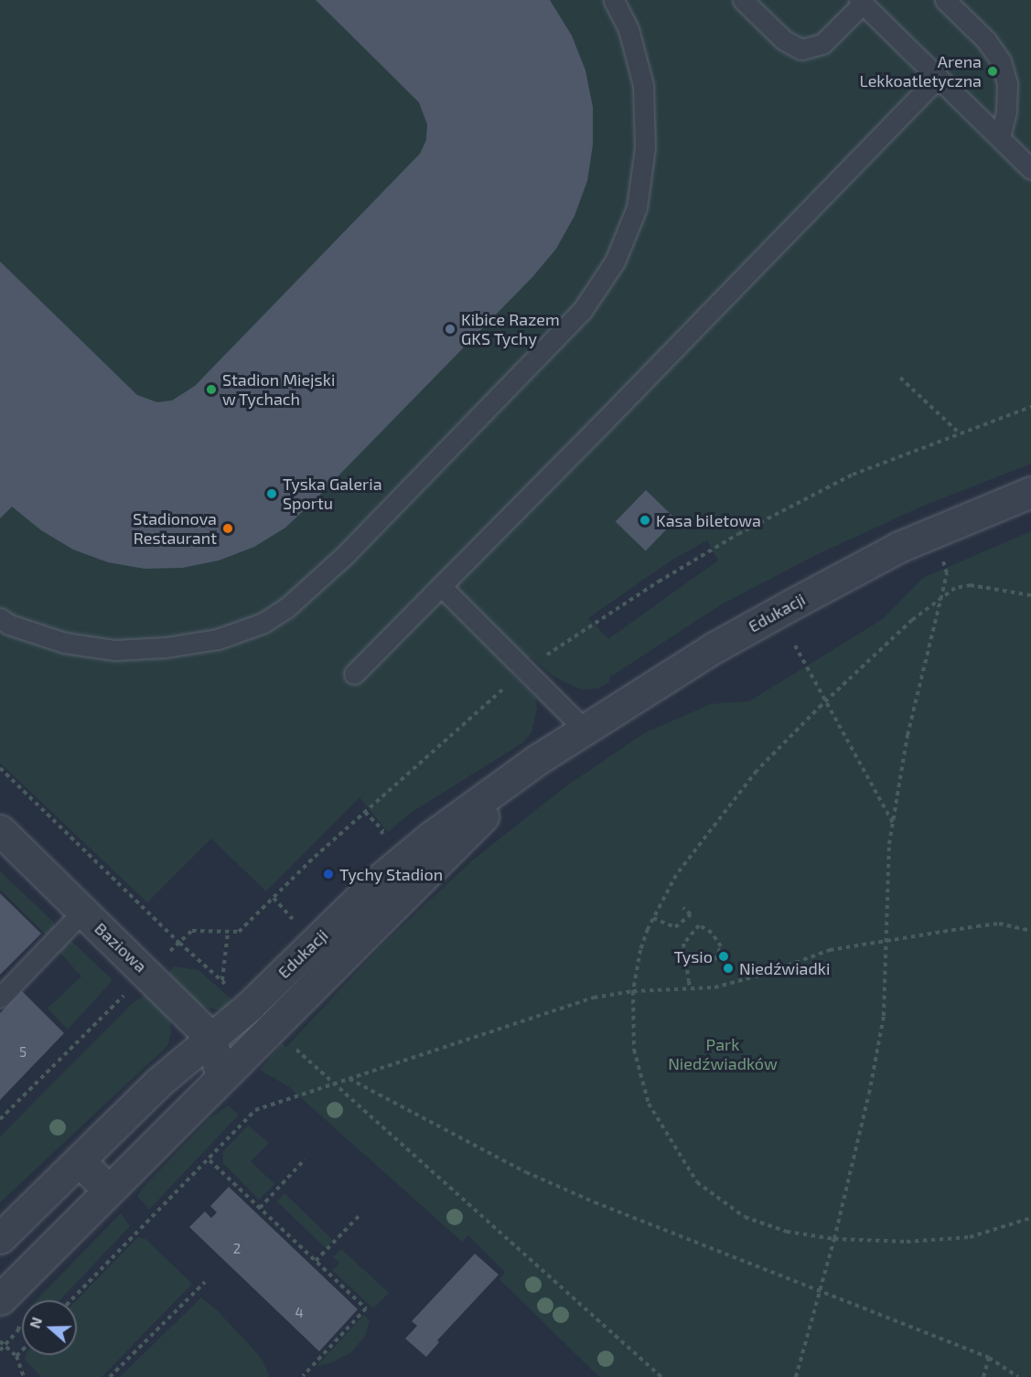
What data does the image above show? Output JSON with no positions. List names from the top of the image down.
{
  "streets": {
    "street": ["Edukacji", "Baziowa"]
  },
  "crossings": [
    ["Edukacji", "Baziowa"]
  ],
  "parks": ["Park Niedźwiadków"],
  "places": [
    "Arena Lekkoatletyczna",
    "Kibice Razem GKS Tychy",
    "Stadion Miejski w Tychach",
    "Tyska Galeria Sportu",
    "Kasa biletowa",
    "Stadionova Restaurant",
    "Tychy Stadion",
    "Tysio",
    "Niedźwiadki"
  ],
  "house_numbers": ["5", "2", "4"],
  "north": "left"
}
